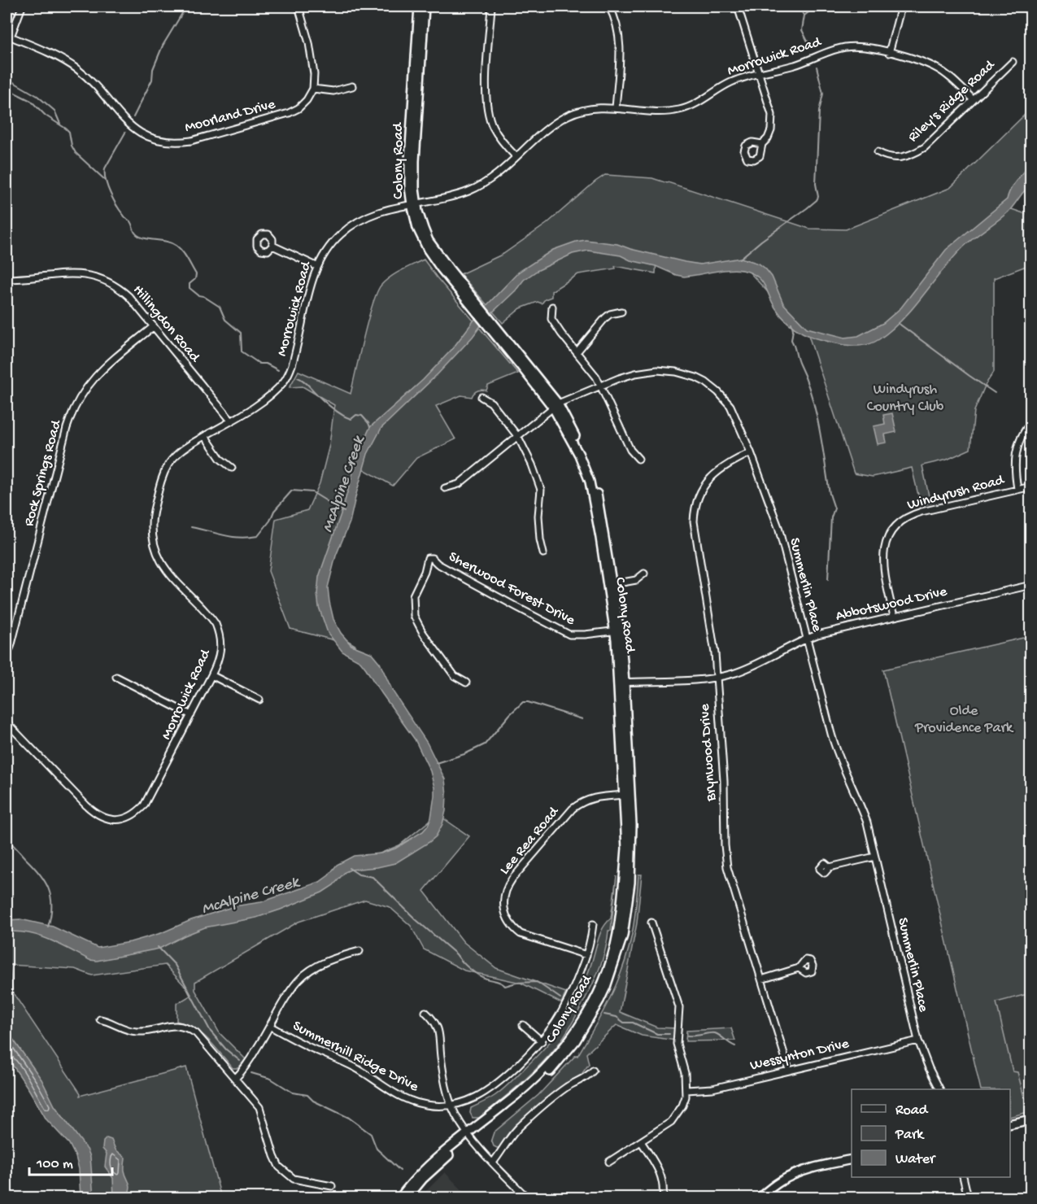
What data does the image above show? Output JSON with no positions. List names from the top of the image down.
{
  "streets": {
    "main road": ["Colony Road"],
    "street": [
      "Morrowick Road",
      "Riley's Ridge Road",
      "Moorland Drive",
      "Hillingdon Road",
      "Rock Springs Road",
      "Windyrush Road",
      "Summerlin Place",
      "Sherwood Forest Drive",
      "Abbotswood Drive",
      "Brynwood Drive",
      "Lee Rea Road",
      "Wessynton Drive",
      "Summerhill Ridge Drive"
    ]
  },
  "crossings": [
    ["Morrowick Road", "Riley's Ridge Road"],
    ["Morrowick Road", "Colony Road"],
    ["Morrowick Road", "Hillingdon Road"],
    ["Colony Road", "Summerlin Place"],
    ["Colony Road", "Sherwood Forest Drive"],
    ["Colony Road", "Abbotswood Drive"],
    ["Colony Road", "Lee Rea Road"],
    ["Hillingdon Road", "Rock Springs Road"],
    ["Windyrush Road", "Abbotswood Drive"],
    ["Summerlin Place", "Abbotswood Drive"],
    ["Summerlin Place", "Brynwood Drive"],
    ["Summerlin Place", "Wessynton Drive"],
    ["Abbotswood Drive", "Brynwood Drive"],
    ["Brynwood Drive", "Wessynton Drive"],
    ["Lee Rea Road", "Summerhill Ridge Drive"]
  ],
  "water": ["McAlpine Creek"],
  "parks": ["Windyrush Country Club", "Olde Providence Park"],
  "legend": ["Road", "Park", "Water"],
  "scale_bar": "100 m"
}
